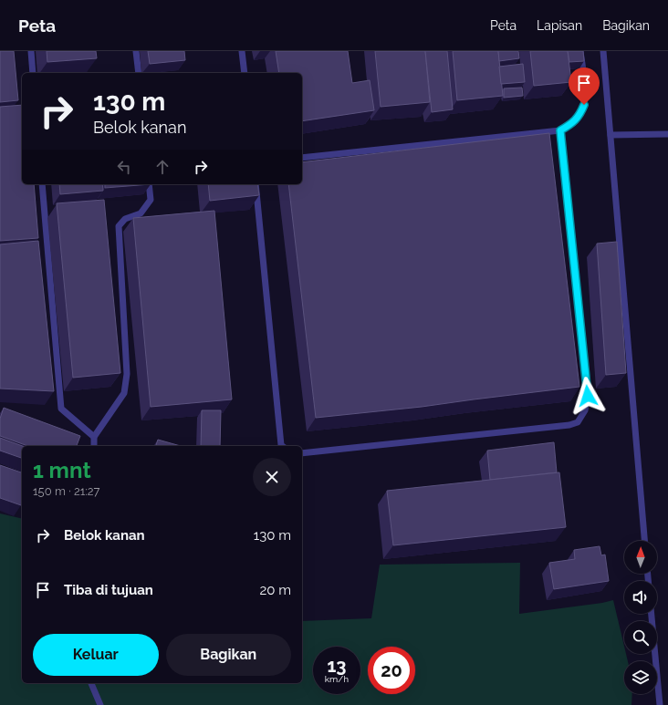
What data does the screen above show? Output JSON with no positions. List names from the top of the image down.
{
  "north": "top",
  "page": {
    "header": "Peta",
    "nav": ["Peta", "Lapisan", "Bagikan"],
    "turn": ["130 m", "Belok kanan"],
    "heading": ["1 mnt", "150 m · 21:27"],
    "list": [
      {
        "name": "Belok kanan",
        "value": "130 m"
      },
      {
        "name": "Tiba di tujuan",
        "value": "20 m"
      }
    ],
    "buttons": ["Keluar", "Bagikan"],
    "speed": "13 km/h",
    "limit": "20"
  }
}
